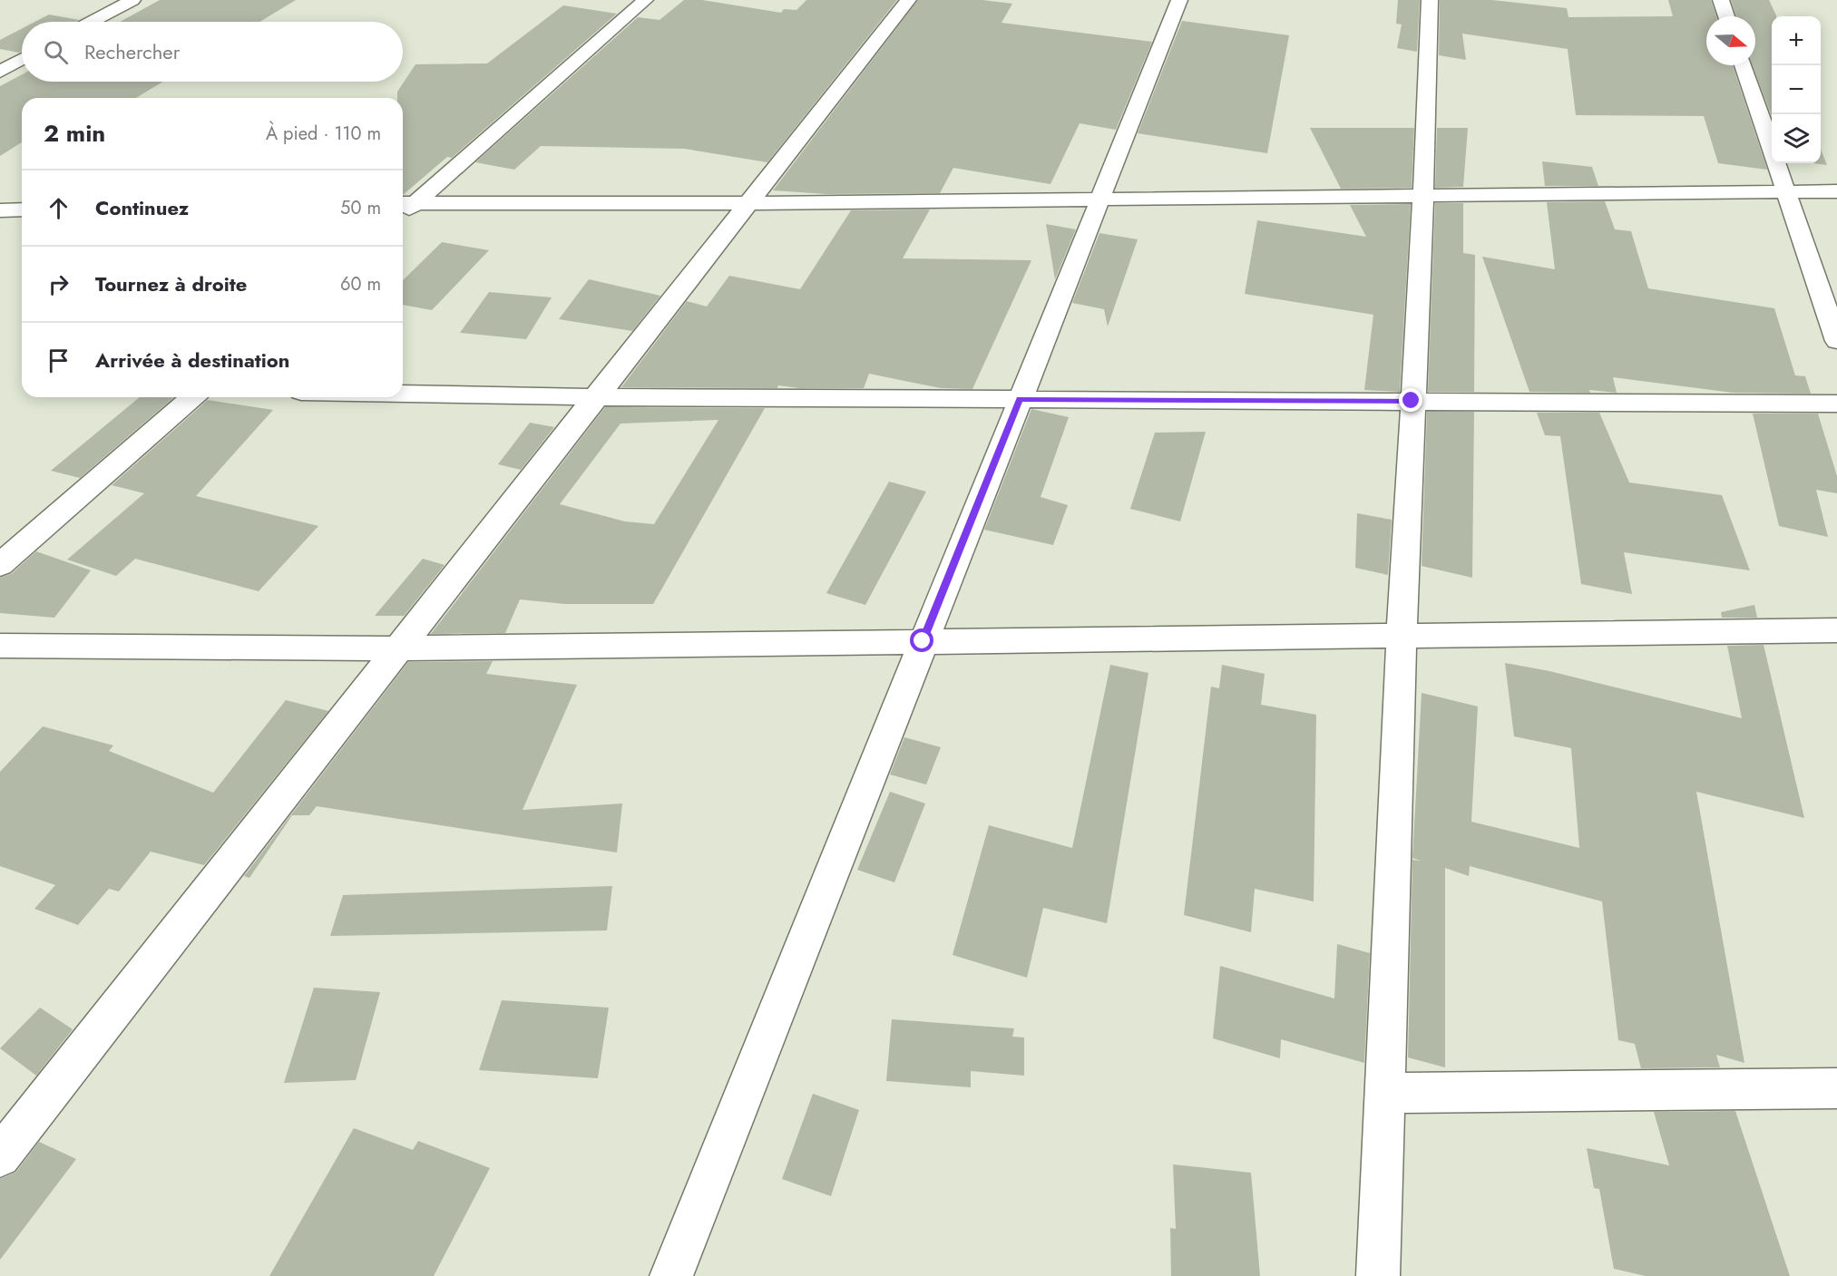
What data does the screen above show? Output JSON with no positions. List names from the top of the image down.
{
  "north": "right",
  "page": {
    "map_buttons": ["+", "−"],
    "search": "Rechercher",
    "heading": ["2 min", "À pied · 110 m"],
    "list": [
      ["Continuez", "50 m"],
      ["Tournez à droite", "60 m"],
      "Arrivée à destination"
    ]
  }
}
